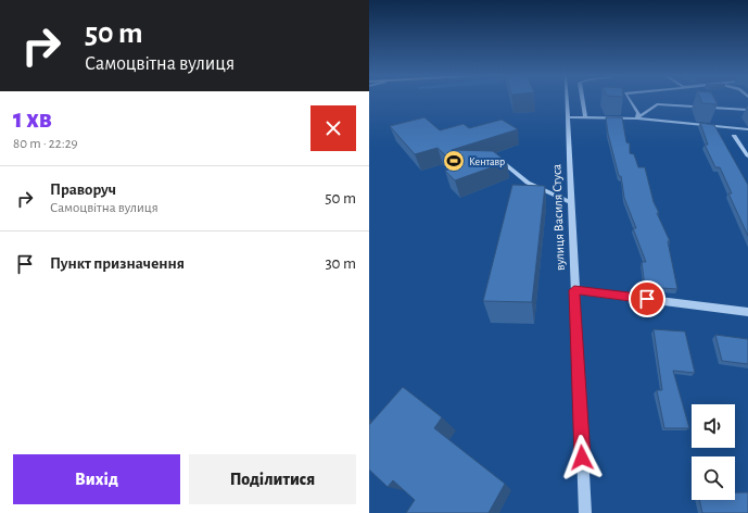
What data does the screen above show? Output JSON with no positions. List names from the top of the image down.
{
  "streets": {
    "street": ["вулиця Василя Стуса"]
  },
  "places": {
    "sports": ["Кентавр"]
  },
  "page": {
    "turn": ["50 m", "Самоцвітна вулиця"],
    "heading": ["1 хв", "80 m · 22:29"],
    "list": [
      {
        "name": "Праворуч",
        "note": "Самоцвітна вулиця",
        "value": "50 m"
      },
      {
        "name": "Пункт призначення",
        "value": "30 m"
      }
    ],
    "buttons": ["Вихід", "Поділитися"]
  }
}
